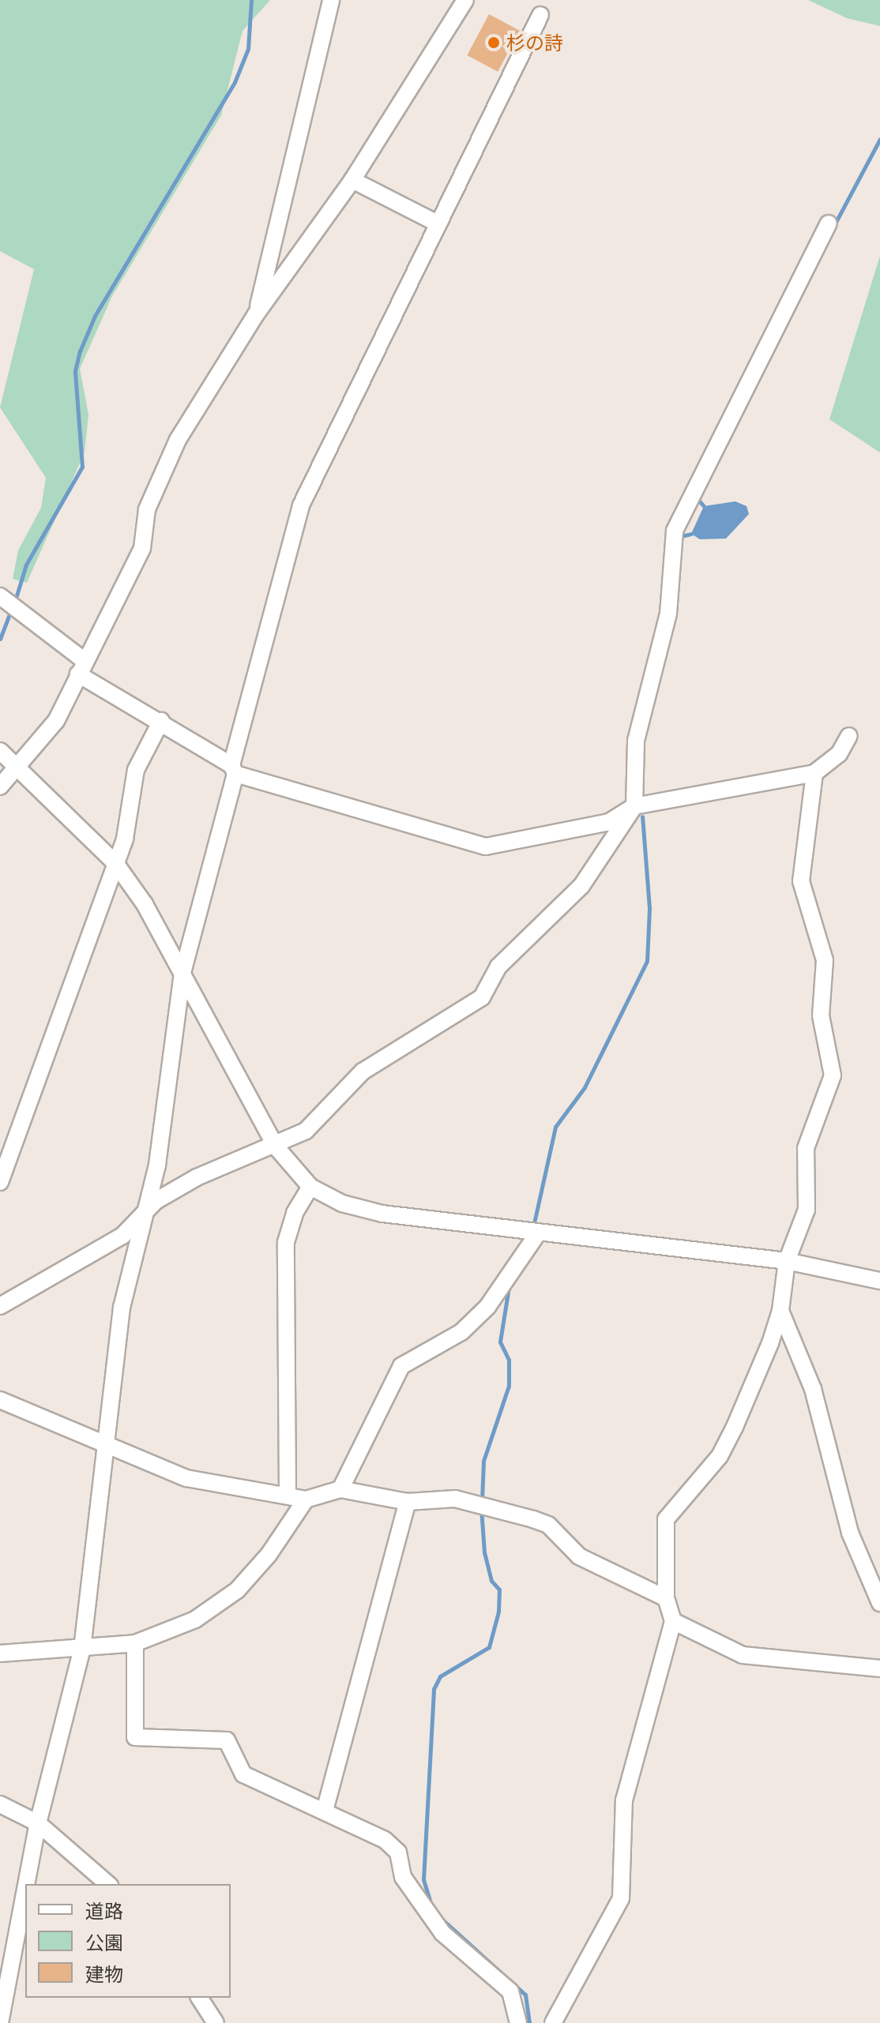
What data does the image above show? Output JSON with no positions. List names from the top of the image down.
{
  "places": ["杉の詩"],
  "legend": ["道路", "公園", "建物"]
}
